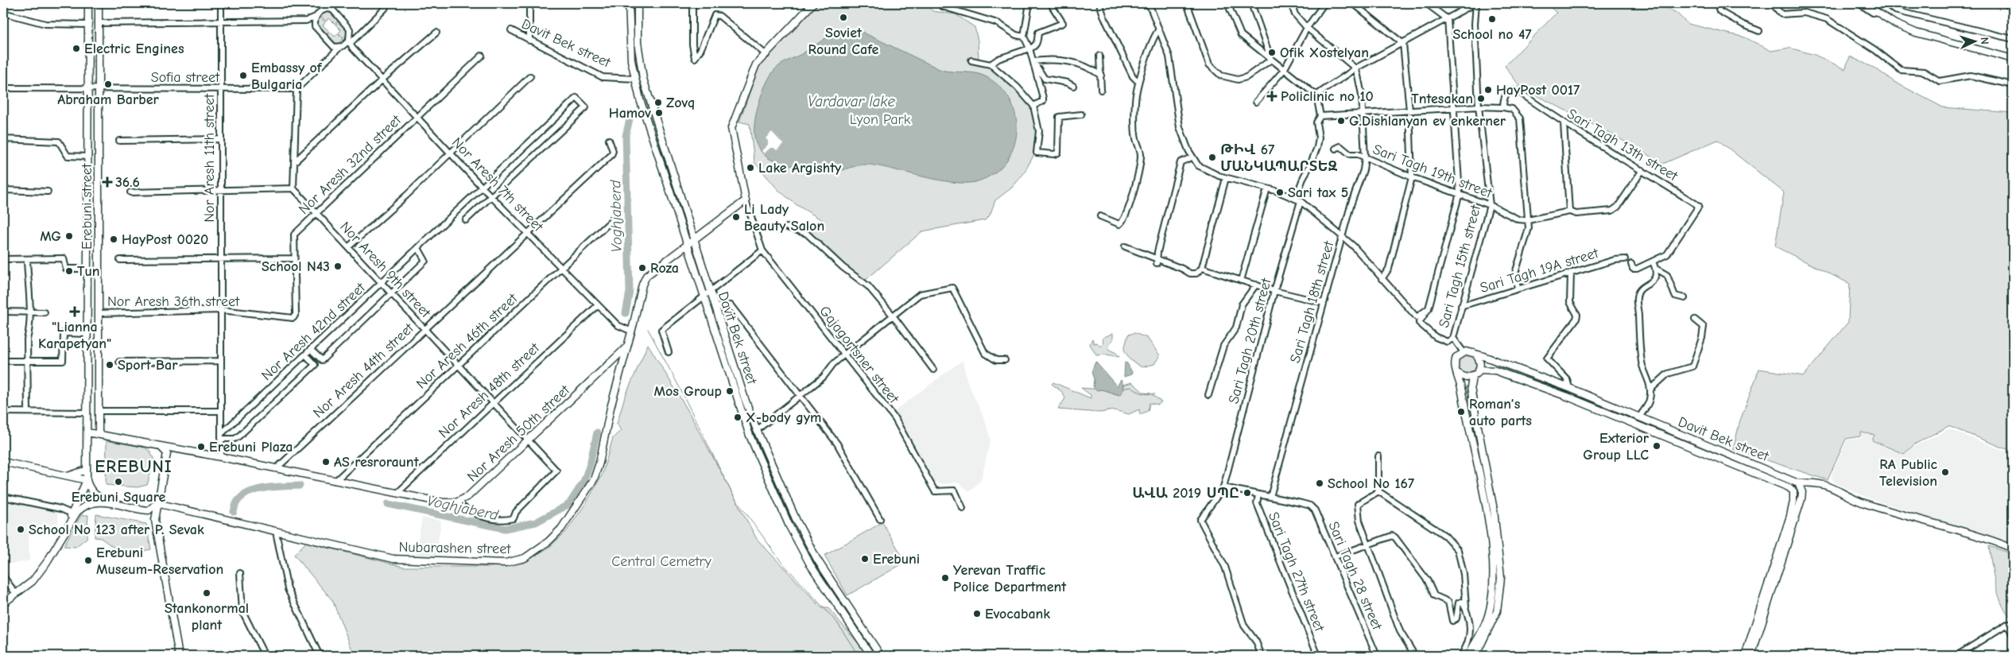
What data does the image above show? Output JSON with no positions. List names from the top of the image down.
{
  "streets": {
    "main road": [
      "Davit Bek street",
      "Erebuni street",
      "Nor Aresh 50th street",
      "Nubarashen street"
    ],
    "street": [
      "Sofia street",
      "Sari Tagh 13th street",
      "Nor Aresh 11th street",
      "Nor Aresh 32nd street",
      "Sari Tagh 19th street",
      "Nor Aresh 7th street",
      "Sari Tagh 15th street",
      "Nor Aresh 9th street",
      "Sari Tagh 19A street",
      "Nor Aresh 36th street",
      "Sari Tagh 18th street",
      "Nor Aresh 42nd street",
      "Nor Aresh 46th street",
      "Sari Tagh 20th street",
      "Gajagortsner street",
      "Nor Aresh 44th street",
      "Nor Aresh 48th street",
      "Sari Tagh 27th street",
      "Sari Tagh 28 street"
    ]
  },
  "crossings": [
    ["Davit Bek street", "Nubarashen street"],
    ["Sofia street", "Nor Aresh 11th street"],
    ["Sofia street", "Erebuni street"],
    ["Sari Tagh 13th street", "Sari Tagh 19th street"],
    ["Nor Aresh 11th street", "Nor Aresh 36th street"],
    ["Nor Aresh 11th street", "Nor Aresh 42nd street"],
    ["Nor Aresh 32nd street", "Nor Aresh 7th street"],
    ["Nor Aresh 32nd street", "Nor Aresh 9th street"],
    ["Nor Aresh 32nd street", "Nor Aresh 36th street"],
    ["Sari Tagh 19th street", "Sari Tagh 15th street"],
    ["Sari Tagh 19th street", "Sari Tagh 18th street"],
    ["Nor Aresh 7th street", "Nor Aresh 42nd street"],
    ["Nor Aresh 7th street", "Nor Aresh 46th street"],
    ["Nor Aresh 7th street", "Nor Aresh 44th street"],
    ["Nor Aresh 7th street", "Nor Aresh 48th street"],
    ["Nor Aresh 7th street", "Nubarashen street"],
    ["Erebuni street", "Nor Aresh 36th street"],
    ["Sari Tagh 15th street", "Sari Tagh 19A street"],
    ["Nor Aresh 9th street", "Nor Aresh 42nd street"],
    ["Nor Aresh 9th street", "Nor Aresh 46th street"],
    ["Nor Aresh 9th street", "Nor Aresh 44th street"],
    ["Nor Aresh 9th street", "Nor Aresh 48th street"],
    ["Nor Aresh 9th street", "Nor Aresh 50th street"],
    ["Sari Tagh 18th street", "Sari Tagh 28 street"],
    ["Gajagortsner street", "Nubarashen street"],
    ["Nor Aresh 50th street", "Nubarashen street"]
  ],
  "districts": ["EREBUNI"],
  "water": ["Vardavar lake", "Voghjaberd"],
  "parks": ["Lyon Park", "Central Cemetry"],
  "places": {
    "other": [
      "Soviet Round Cafe",
      "School no 47",
      "Electric Engines",
      "Ofik Xostelyan",
      "Embassy of Bulgaria",
      "Abraham Barber",
      "HayPost 0017",
      "Tntesakan",
      "Zovq",
      "Hamov",
      "G.Dishlanyan ev enkerner",
      "ԹԻՎ 67 ՄԱՆԿԱՊԱՐՏԵԶ",
      "Lake Argishty",
      "Sari tax 5",
      "Li Lady Beauty Salon",
      "MG",
      "HayPost 0020",
      "School N43",
      "Roza",
      "Tun",
      "Sport Bar",
      "Mos Group",
      "Roman’s auto parts",
      "X-body gym",
      "Exterior Group LLC",
      "Erebuni Plaza",
      "AS resroraunt",
      "RA Public Television",
      "Erebuni Square",
      "School No 167",
      "ԱՎԱ 2019 ՍՊԸ",
      "School No 123 after P. Sevak",
      "Erebuni",
      "Erebuni Museum-Reservation",
      "Yerevan Traffic Police Department",
      "Stankonormal plant",
      "Evocabank"
    ],
    "health": ["Policlinic no 10", "36.6", "\"Lianna Karapetyan\""]
  },
  "north": "right"
}
